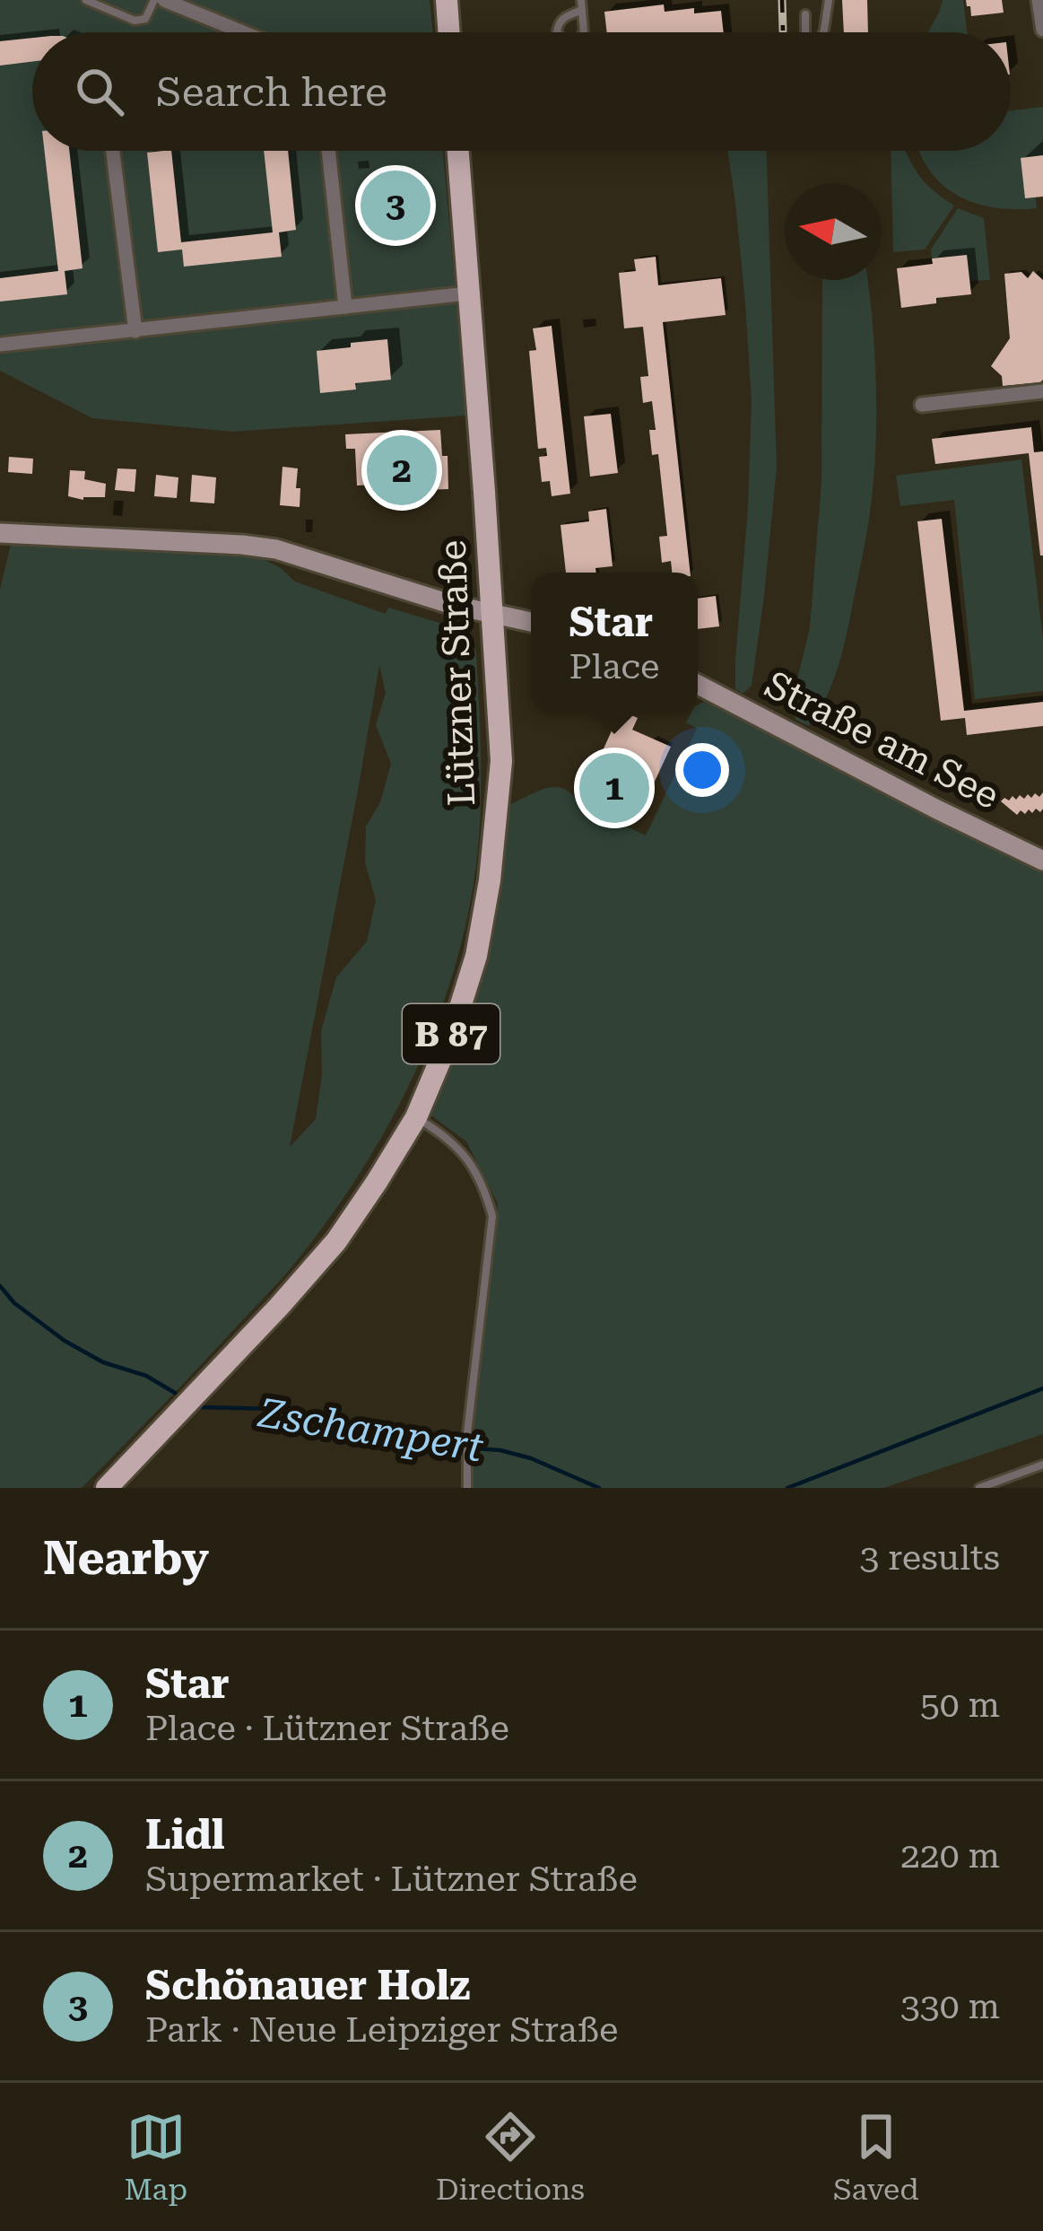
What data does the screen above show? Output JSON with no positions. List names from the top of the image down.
{
  "streets": {
    "main road": ["Lützner Straße", "B 87"],
    "street": ["Straße am See"]
  },
  "water": ["Zschampert"],
  "north": "left",
  "page": {
    "search": "Search here",
    "pins": ["3", "2", "1"],
    "popup": ["Star", "Place"],
    "heading": ["Nearby", "3 results"],
    "list": [
      {
        "mark": "1",
        "name": "Star",
        "note": "Place · Lützner Straße",
        "value": "50 m"
      },
      {
        "mark": "2",
        "name": "Lidl",
        "note": "Supermarket · Lützner Straße",
        "value": "220 m"
      },
      {
        "mark": "3",
        "name": "Schönauer Holz",
        "note": "Park · Neue Leipziger Straße",
        "value": "330 m"
      }
    ],
    "nav": ["Map", "Directions", "Saved"]
  }
}
